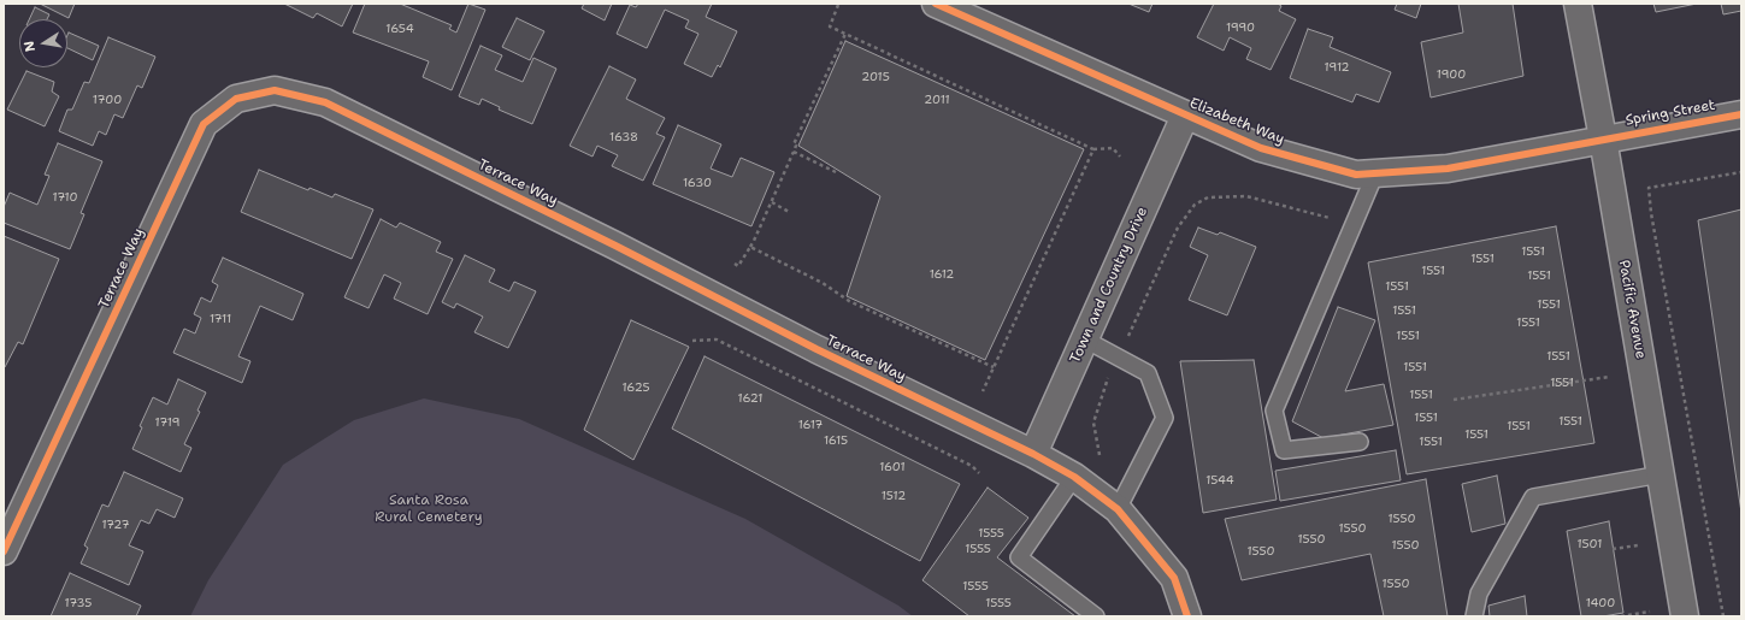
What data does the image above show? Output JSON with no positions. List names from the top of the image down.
{
  "streets": {
    "street": [
      "Spring Street",
      "Elizabeth Way",
      "Terrace Way",
      "Town and Country Drive",
      "Pacific Avenue"
    ]
  },
  "crossings": [
    ["Spring Street", "Elizabeth Way"],
    ["Spring Street", "Pacific Avenue"],
    ["Elizabeth Way", "Town and Country Drive"],
    ["Elizabeth Way", "Pacific Avenue"],
    ["Terrace Way", "Town and Country Drive"]
  ],
  "parks": ["Santa Rosa Rural Cemetery"],
  "house_numbers": [
    "1990",
    "1654",
    "1912",
    "1900",
    "2015",
    "1700",
    "2011",
    "1638",
    "1630",
    "1710",
    "1551",
    "1551",
    "1551",
    "1612",
    "1551",
    "1551",
    "1551",
    "1551",
    "1711",
    "1551",
    "1551",
    "1551",
    "1551",
    "1551",
    "1625",
    "1551",
    "1621",
    "1551",
    "1551",
    "1719",
    "1617",
    "1551",
    "1551",
    "1615",
    "1551",
    "1601",
    "1544",
    "1512",
    "1550",
    "1727",
    "1550",
    "1555",
    "1550",
    "1501",
    "1550",
    "1555",
    "1550",
    "1550",
    "1555",
    "1735",
    "1555",
    "1400"
  ],
  "north": "left"
}
